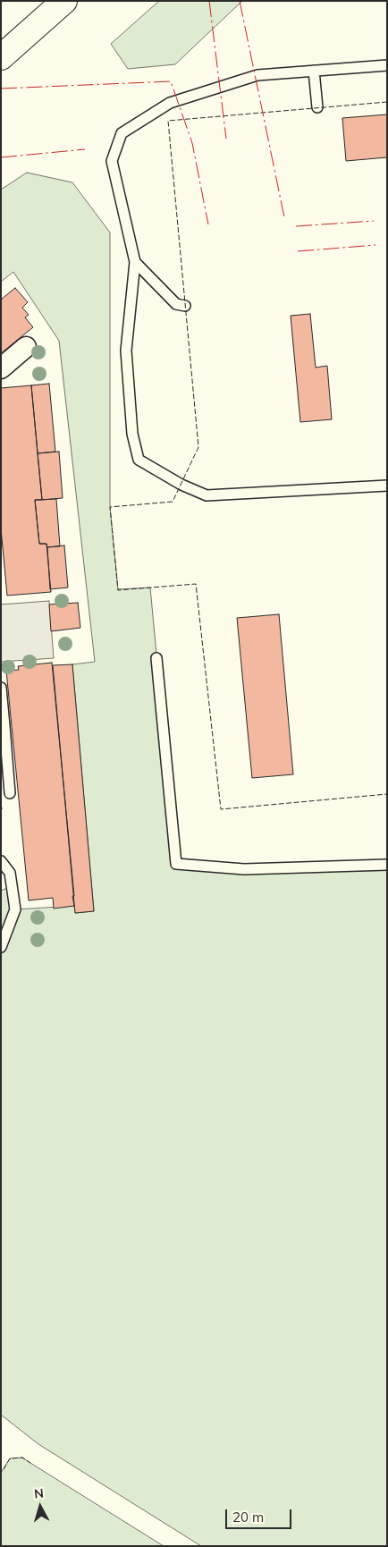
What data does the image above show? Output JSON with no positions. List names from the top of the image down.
{
  "scale_bar": "20 m",
  "north": "top"
}
